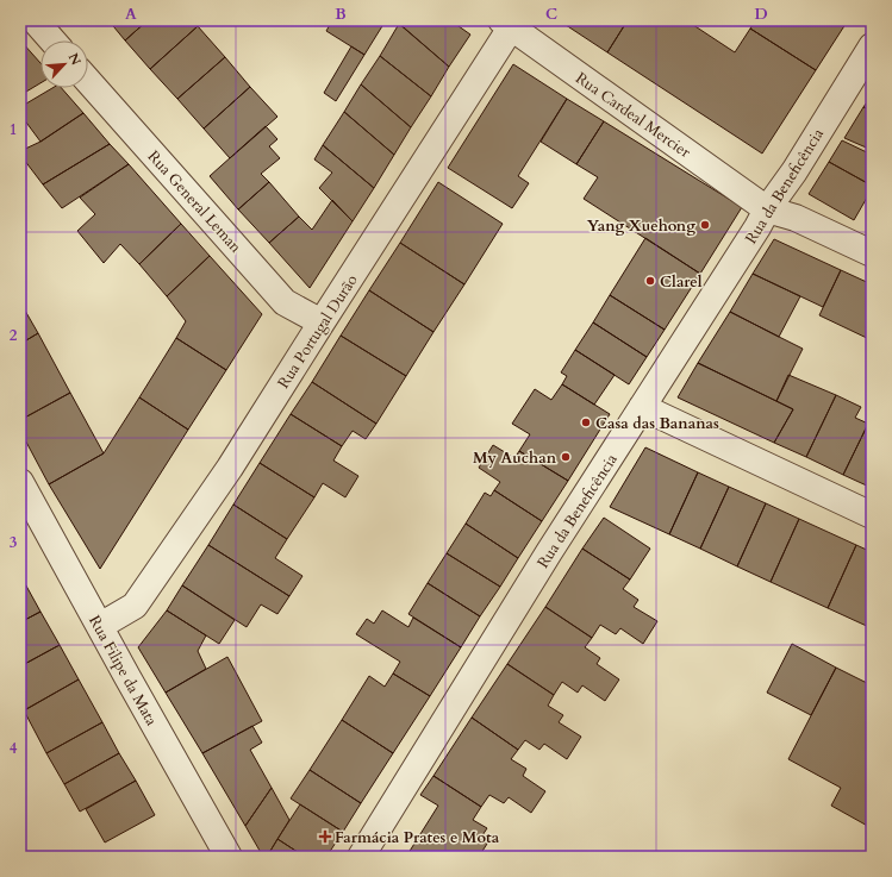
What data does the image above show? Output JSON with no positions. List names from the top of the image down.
{
  "streets": {
    "street": [
      "Rua Cardeal Mercier",
      "Rua da Beneficência",
      "Rua General Leman",
      "Rua Portugal Durão",
      "Rua Filipe da Mata"
    ]
  },
  "crossings": [
    ["Rua Cardeal Mercier", "Rua da Beneficência"],
    ["Rua Cardeal Mercier", "Rua Portugal Durão"],
    ["Rua General Leman", "Rua Portugal Durão"],
    ["Rua Portugal Durão", "Rua Filipe da Mata"]
  ],
  "places": {
    "other": [
      "Yang Xuehong",
      "Clarel",
      "Casa das Bananas",
      "My Auchan"
    ],
    "health": ["Farmácia Prates e Mota"]
  },
  "north": "top right",
  "grid": {
    "columns": [
      "A",
      "B",
      "C",
      "D"
    ],
    "rows": [
      "1",
      "2",
      "3",
      "4"
    ]
  }
}
